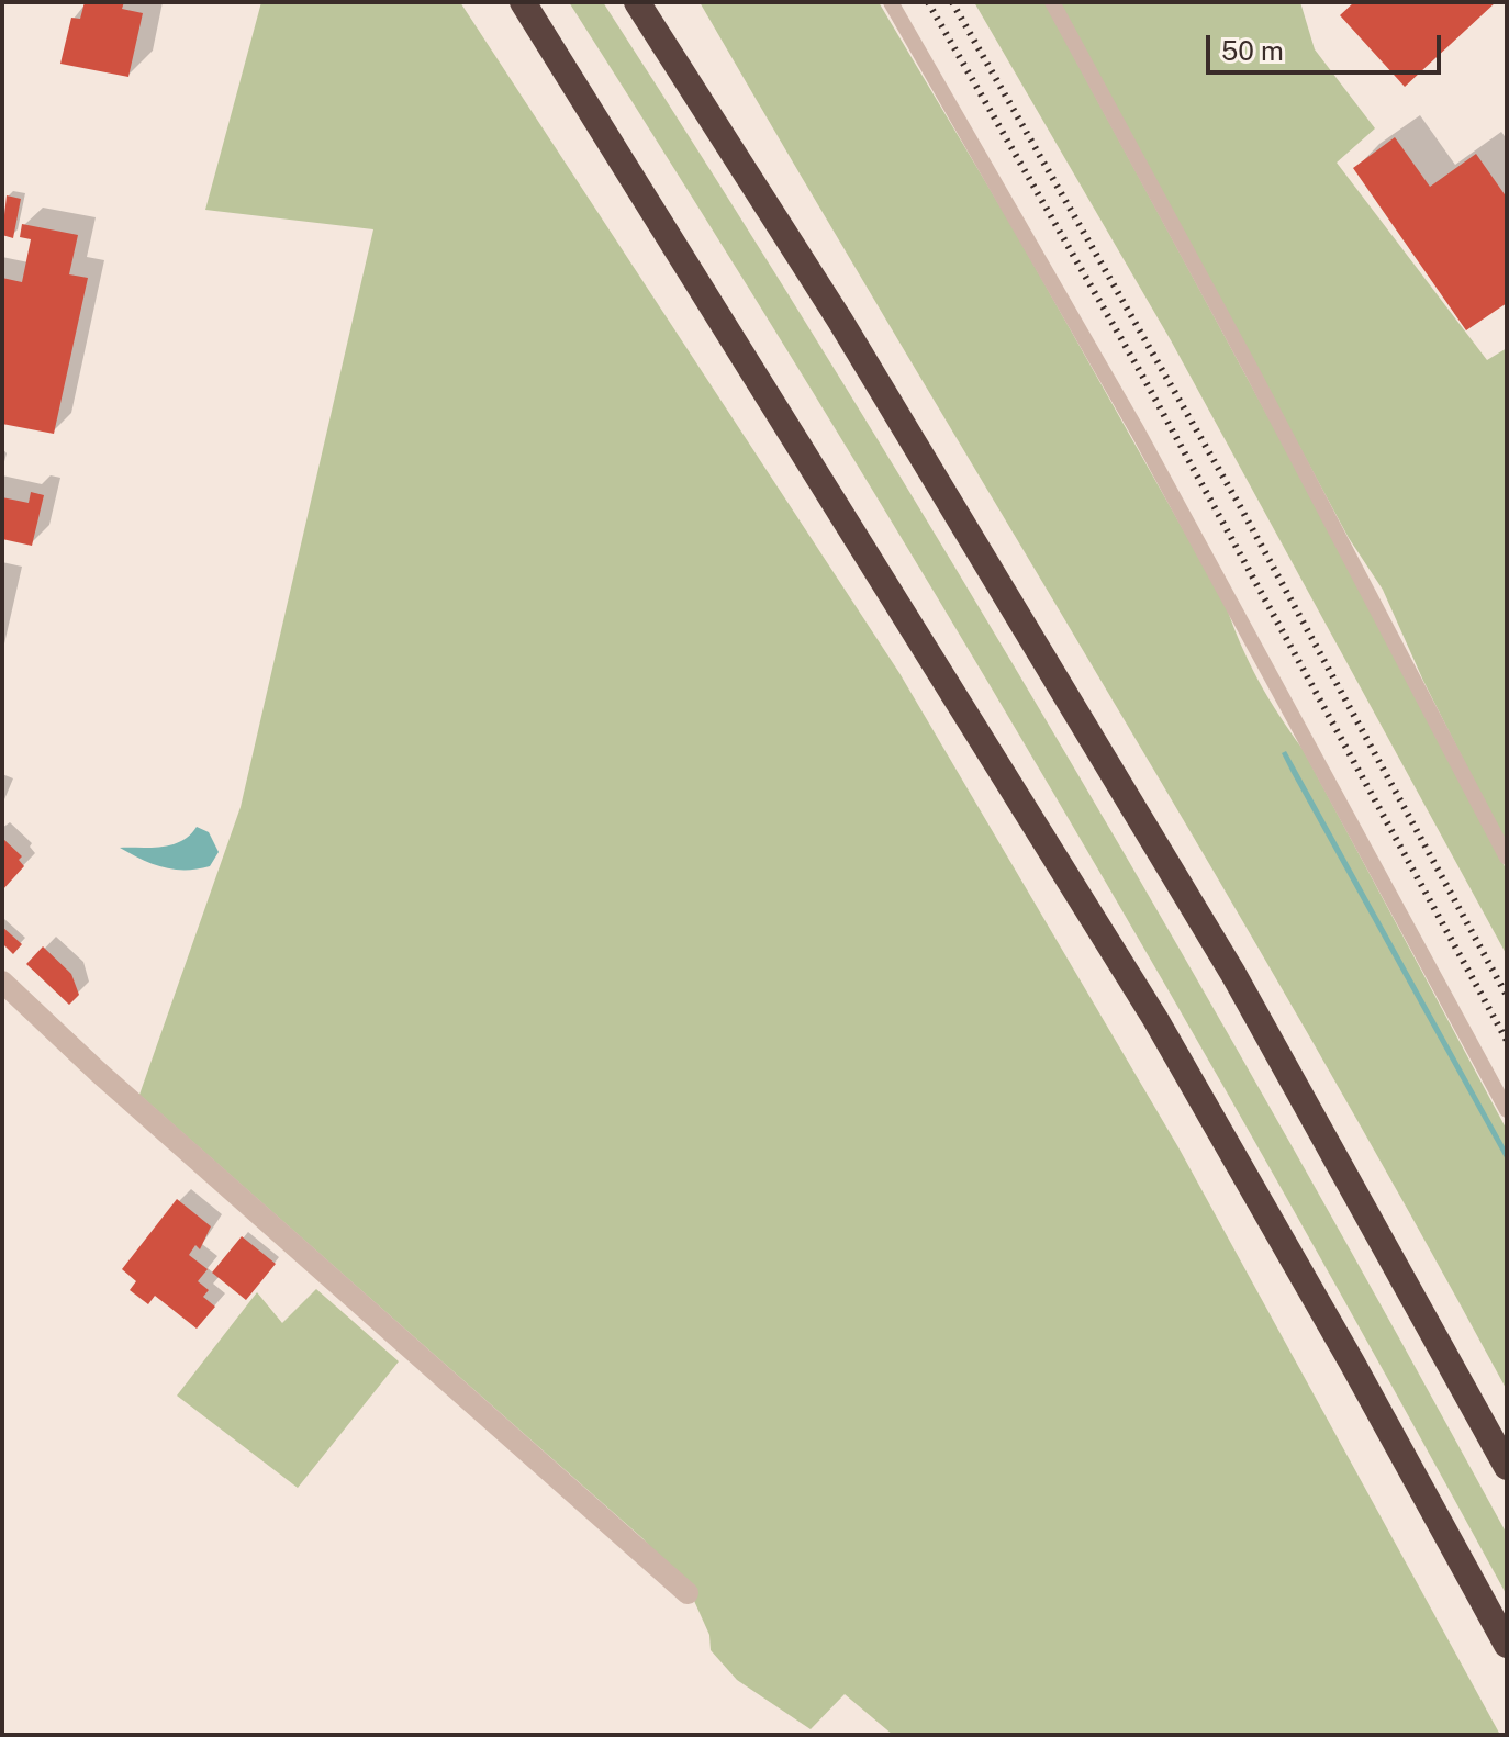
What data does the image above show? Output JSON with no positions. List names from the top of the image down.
{
  "scale_bar": "50 m"
}
